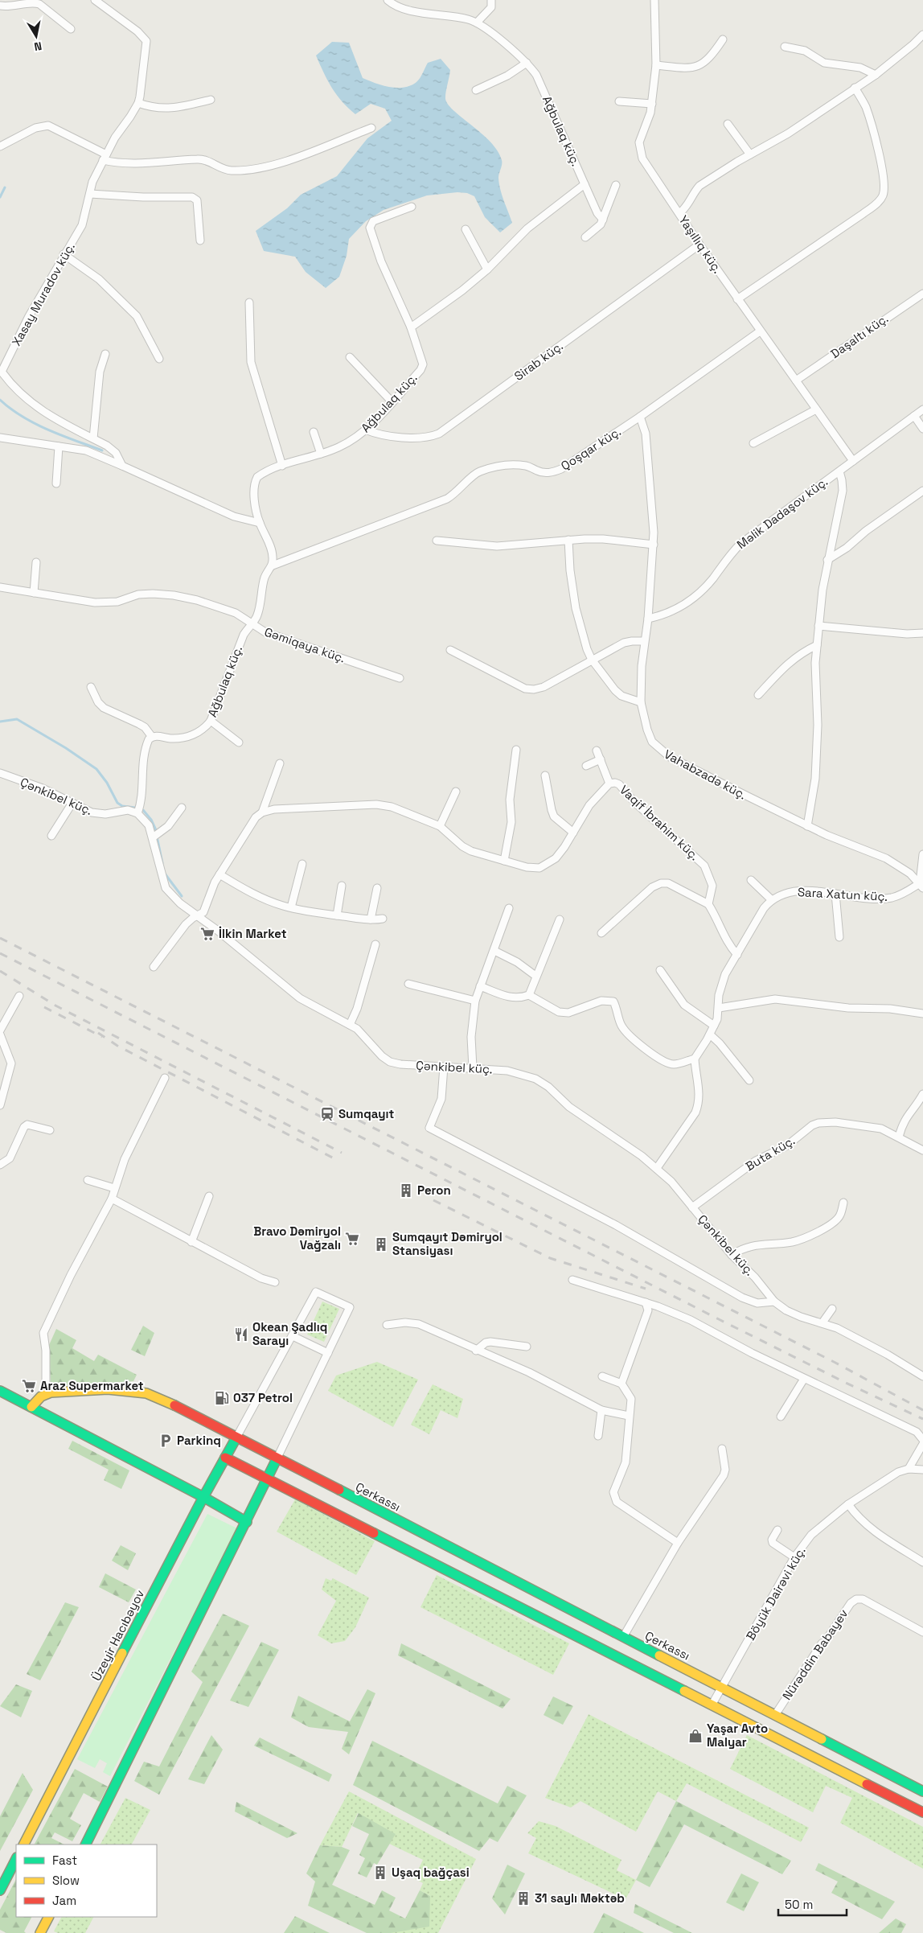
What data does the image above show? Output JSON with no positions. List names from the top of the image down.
{
  "streets": {
    "street": [
      "Ağbulaq küç.",
      "Yaşıllıq küç.",
      "Xasay Muradov küç.",
      "Daşaltı küç.",
      "Sirab küç.",
      "Qoşqar küç.",
      "Məlik Dadaşov küç.",
      "Gəmiqaya küç.",
      "Vahabzadə küç.",
      "Çənkibel küç.",
      "Vaqif İbrahim küç.",
      "Sara Xatun küç.",
      "Buta küç.",
      "Çerkassı",
      "Böyük Dairəvi küç.",
      "Üzeyir Hacıbəyov",
      "Nürəddin Babayev"
    ]
  },
  "crossings": [
    ["Ağbulaq küç.", "Sirab küç."],
    ["Ağbulaq küç.", "Qoşqar küç."],
    ["Ağbulaq küç.", "Gəmiqaya küç."],
    ["Yaşıllıq küç.", "Daşaltı küç."],
    ["Yaşıllıq küç.", "Sirab küç."],
    ["Yaşıllıq küç.", "Qoşqar küç."],
    ["Yaşıllıq küç.", "Məlik Dadaşov küç."],
    ["Qoşqar küç.", "Vahabzadə küç."],
    ["Məlik Dadaşov küç.", "Vahabzadə küç."],
    ["Vahabzadə küç.", "Sara Xatun küç."],
    ["Çənkibel küç.", "Buta küç."],
    ["Çerkassı", "Böyük Dairəvi küç."],
    ["Çerkassı", "Üzeyir Hacıbəyov"],
    ["Çerkassı", "Nürəddin Babayev"]
  ],
  "places": {
    "supermarket": ["İlkin Market", "Bravo Dəmiryol Vağzalı", "Araz Supermarket"],
    "station": ["Sumqayıt"],
    "building": [
      "Peron",
      "Sumqayıt Dəmiryol Stansiyası",
      "Uşaq bağçasi",
      "31 saylı Məktəb"
    ],
    "restaurant": ["Okean Şadlıq Sarayı"],
    "fuel station": ["037 Petrol"],
    "parking": ["Parkinq"],
    "shop": ["Yaşar Avto Malyar"]
  },
  "legend": ["Fast", "Slow", "Jam"],
  "scale_bar": "50 m",
  "north": "bottom"
}
